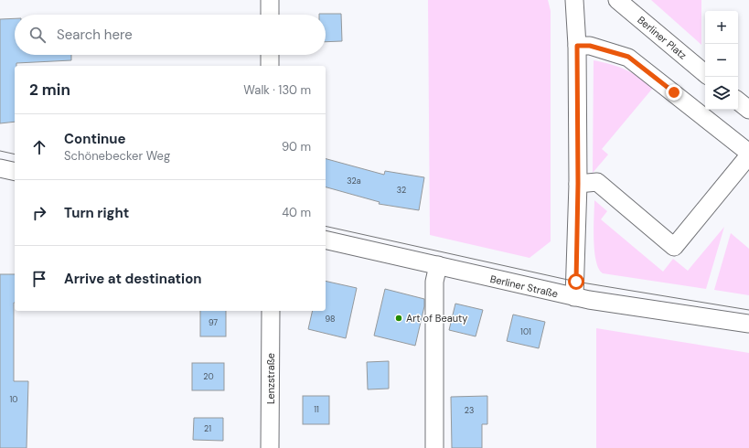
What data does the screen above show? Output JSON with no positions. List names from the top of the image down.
{
  "streets": {
    "street": ["Berliner Platz", "Berliner Straße", "Lenzstraße"]
  },
  "places": ["Art of Beauty"],
  "house_numbers": [
    "32a",
    "32",
    "98",
    "97",
    "101",
    "20",
    "10",
    "11",
    "23",
    "21"
  ],
  "page": {
    "map_buttons": ["+", "−"],
    "search": "Search here",
    "heading": ["2 min", "Walk · 130 m"],
    "list": [
      ["Continue", "Schönebecker Weg", "90 m"],
      ["Turn right", "40 m"],
      "Arrive at destination"
    ]
  }
}
